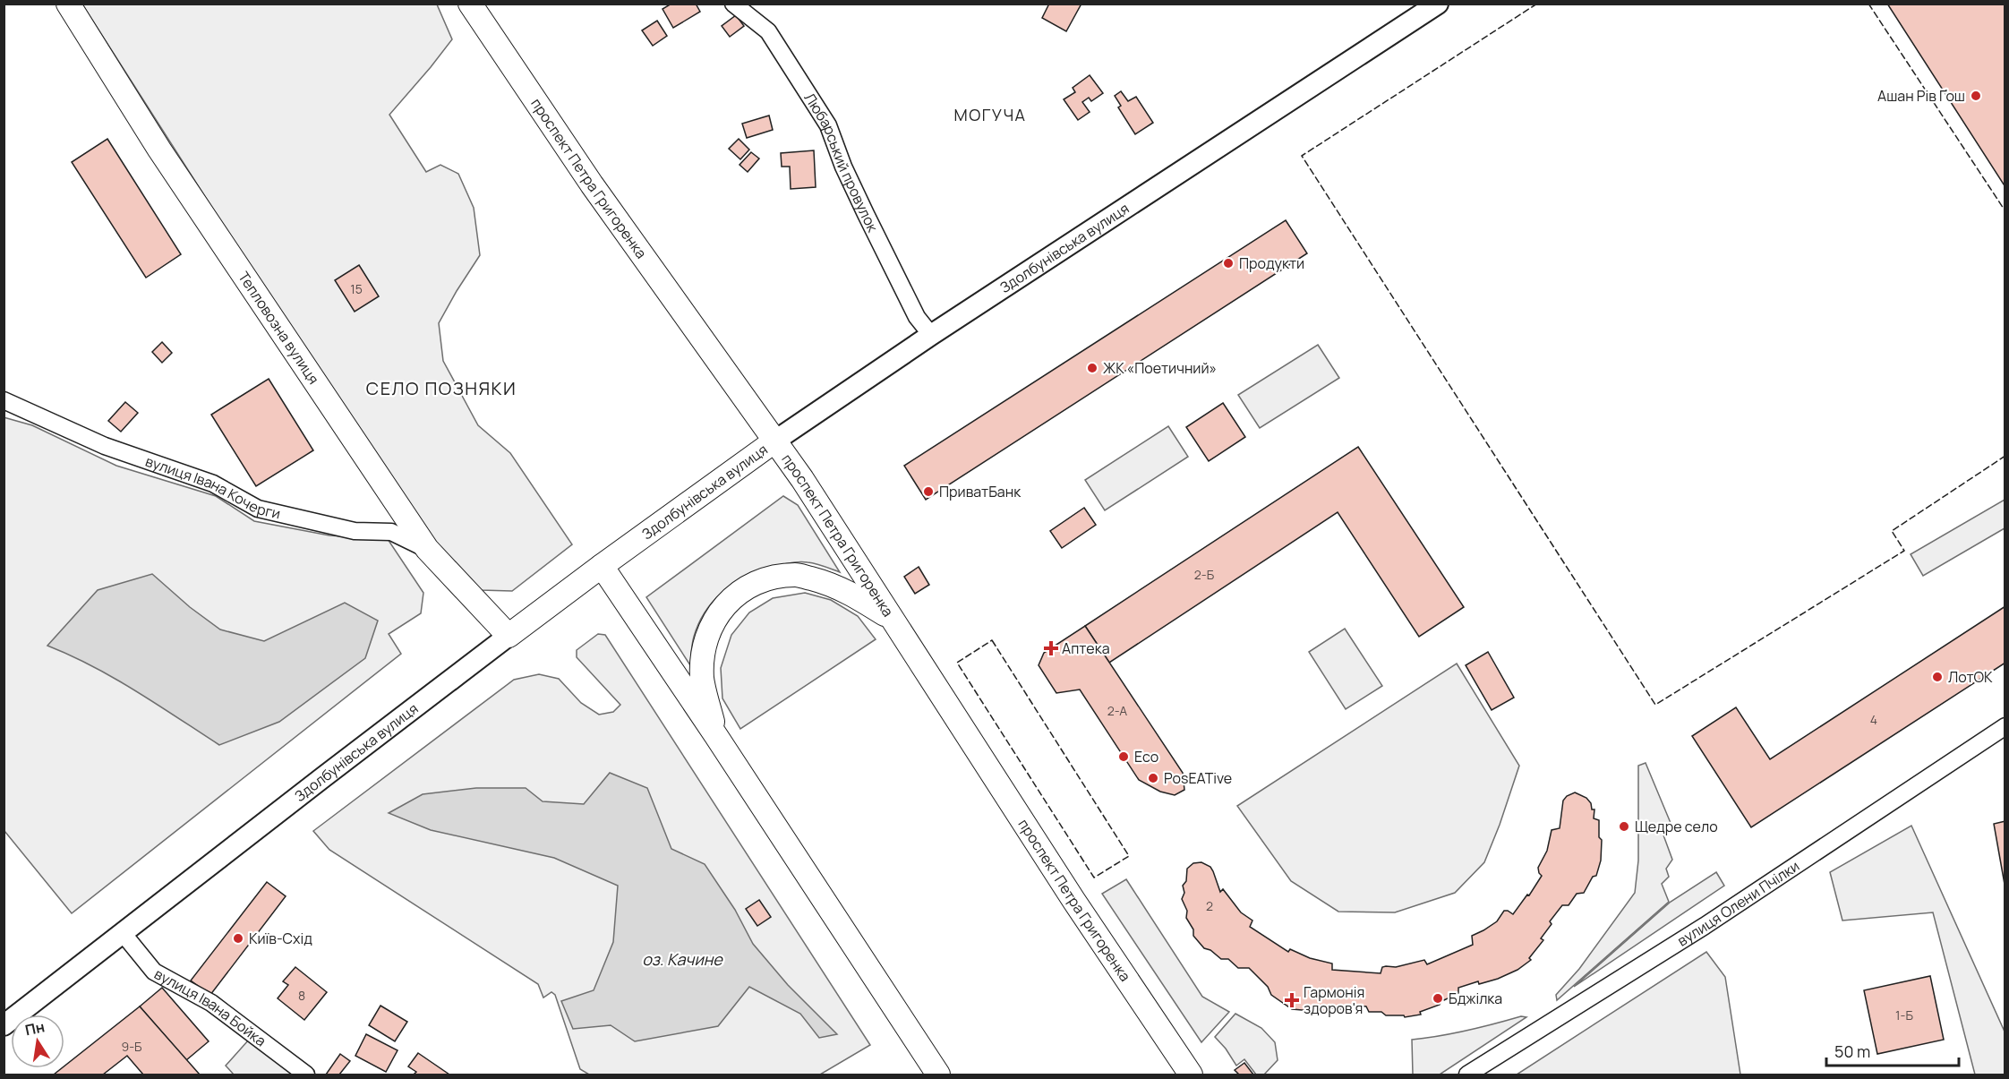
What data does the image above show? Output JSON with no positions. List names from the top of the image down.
{
  "streets": {
    "main road": ["проспект Петра Григоренка", "Здолбунівська вулиця", "Тепловозна вулиця"],
    "street": [
      "Любарський провулок",
      "вулиця Івана Кочерги",
      "вулиця Олени Пчілки",
      "вулиця Івана Бойка"
    ]
  },
  "crossings": [
    ["Любарський провулок", "Здолбунівська вулиця"],
    ["проспект Петра Григоренка", "Здолбунівська вулиця"],
    ["Здолбунівська вулиця", "Тепловозна вулиця"],
    ["Здолбунівська вулиця", "вулиця Івана Бойка"],
    ["Тепловозна вулиця", "вулиця Івана Кочерги"]
  ],
  "districts": ["МОГУЧА", "СЕЛО ПОЗНЯКИ"],
  "water": ["оз. Качине"],
  "places": {
    "other": [
      "Ашан Рів Ґош",
      "Продукти",
      "ЖК «Поетичний»",
      "ПриватБанк",
      "ЛотОК",
      "Eco",
      "PosEATive",
      "Щедре село",
      "Київ-Схід",
      "Бджілка"
    ],
    "health": ["Аптека", "Гармонія здоров'я"]
  },
  "house_numbers": [
    "15",
    "2-Б",
    "2-А",
    "4",
    "2",
    "8",
    "1-Б",
    "9-Б"
  ],
  "scale_bar": "50 m",
  "north": "top"
}
